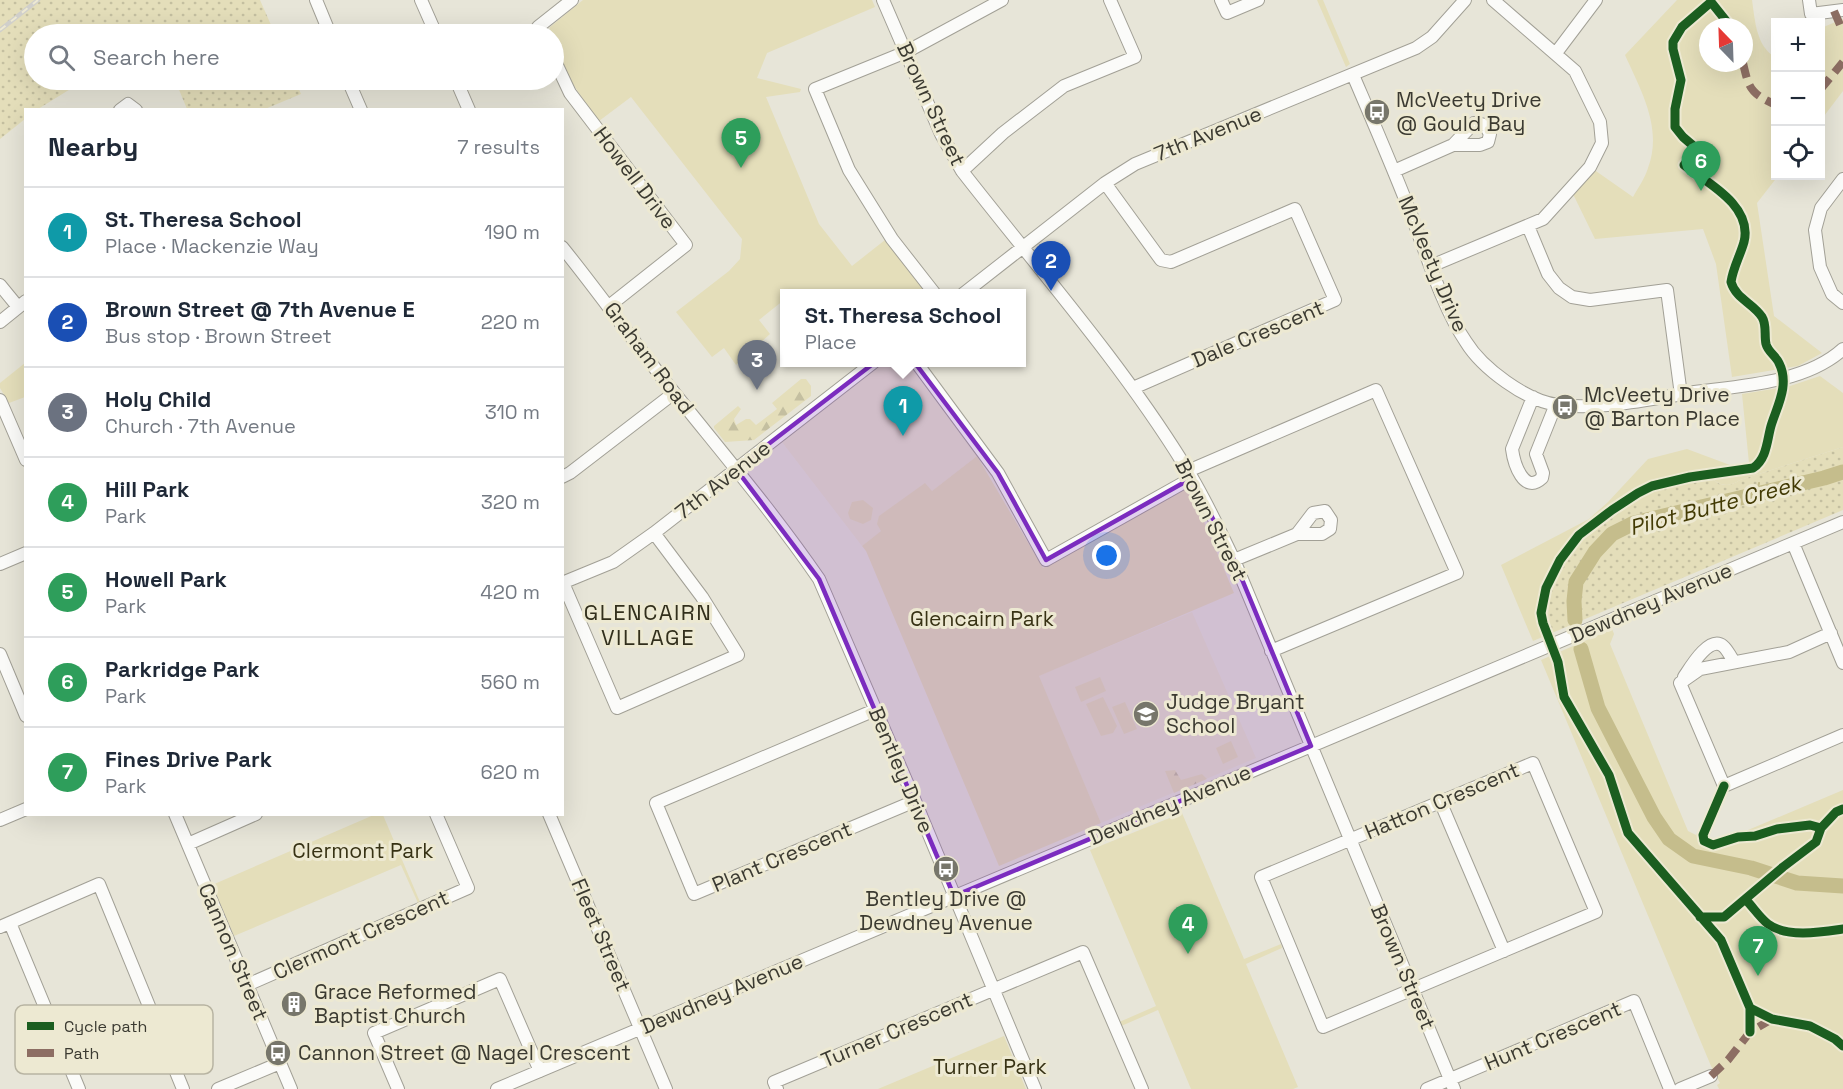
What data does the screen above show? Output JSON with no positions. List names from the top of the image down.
{
  "streets": {
    "street": [
      "Brown Street",
      "7th Avenue",
      "Howell Drive",
      "McVeety Drive",
      "Dale Crescent",
      "Graham Road",
      "Dewdney Avenue",
      "Bentley Drive",
      "Hatton Crescent",
      "Plant Crescent",
      "Clermont Crescent",
      "Fleet Street",
      "Cannon Street",
      "Turner Crescent",
      "Hunt Crescent"
    ]
  },
  "crossings": [
    ["Brown Street", "7th Avenue"],
    ["Brown Street", "Dale Crescent"],
    ["Brown Street", "Dewdney Avenue"],
    ["Brown Street", "Hatton Crescent"],
    ["Brown Street", "Hunt Crescent"],
    ["7th Avenue", "McVeety Drive"],
    ["7th Avenue", "Dale Crescent"],
    ["7th Avenue", "Graham Road"],
    ["7th Avenue", "Bentley Drive"],
    ["Howell Drive", "Graham Road"],
    ["Graham Road", "Bentley Drive"],
    ["Dewdney Avenue", "Bentley Drive"],
    ["Dewdney Avenue", "Fleet Street"],
    ["Bentley Drive", "Plant Crescent"],
    ["Bentley Drive", "Turner Crescent"],
    ["Clermont Crescent", "Cannon Street"]
  ],
  "districts": ["GLENCAIRN VILLAGE"],
  "water": ["Pilot Butte Creek"],
  "parks": ["Glencairn Park", "Clermont Park", "Turner Park"],
  "places": {
    "bus stop": [
      "McVeety Drive @ Gould Bay",
      "McVeety Drive @ Barton Place",
      "Bentley Drive @ Dewdney Avenue",
      "Cannon Street @ Nagel Crescent"
    ],
    "school or university": ["Judge Bryant School"],
    "building": ["Grace Reformed Baptist Church"]
  },
  "legend": ["Cycle path", "Path"],
  "north": "top left",
  "page": {
    "map_buttons": ["+", "−"],
    "search": "Search here",
    "heading": ["Nearby", "7 results"],
    "pins": [
      "5",
      "6",
      "2",
      "3",
      "1",
      "4",
      "7"
    ],
    "list": [
      {
        "mark": "1",
        "name": "St. Theresa School",
        "note": "Place · Mackenzie Way",
        "value": "190 m"
      },
      {
        "mark": "2",
        "name": "Brown Street @ 7th Avenue E",
        "note": "Bus stop · Brown Street",
        "value": "220 m"
      },
      {
        "mark": "3",
        "name": "Holy Child",
        "note": "Church · 7th Avenue",
        "value": "310 m"
      },
      {
        "mark": "4",
        "name": "Hill Park",
        "note": "Park",
        "value": "320 m"
      },
      {
        "mark": "5",
        "name": "Howell Park",
        "note": "Park",
        "value": "420 m"
      },
      {
        "mark": "6",
        "name": "Parkridge Park",
        "note": "Park",
        "value": "560 m"
      },
      {
        "mark": "7",
        "name": "Fines Drive Park",
        "note": "Park",
        "value": "620 m"
      }
    ],
    "popup": ["St. Theresa School", "Place"]
  }
}
